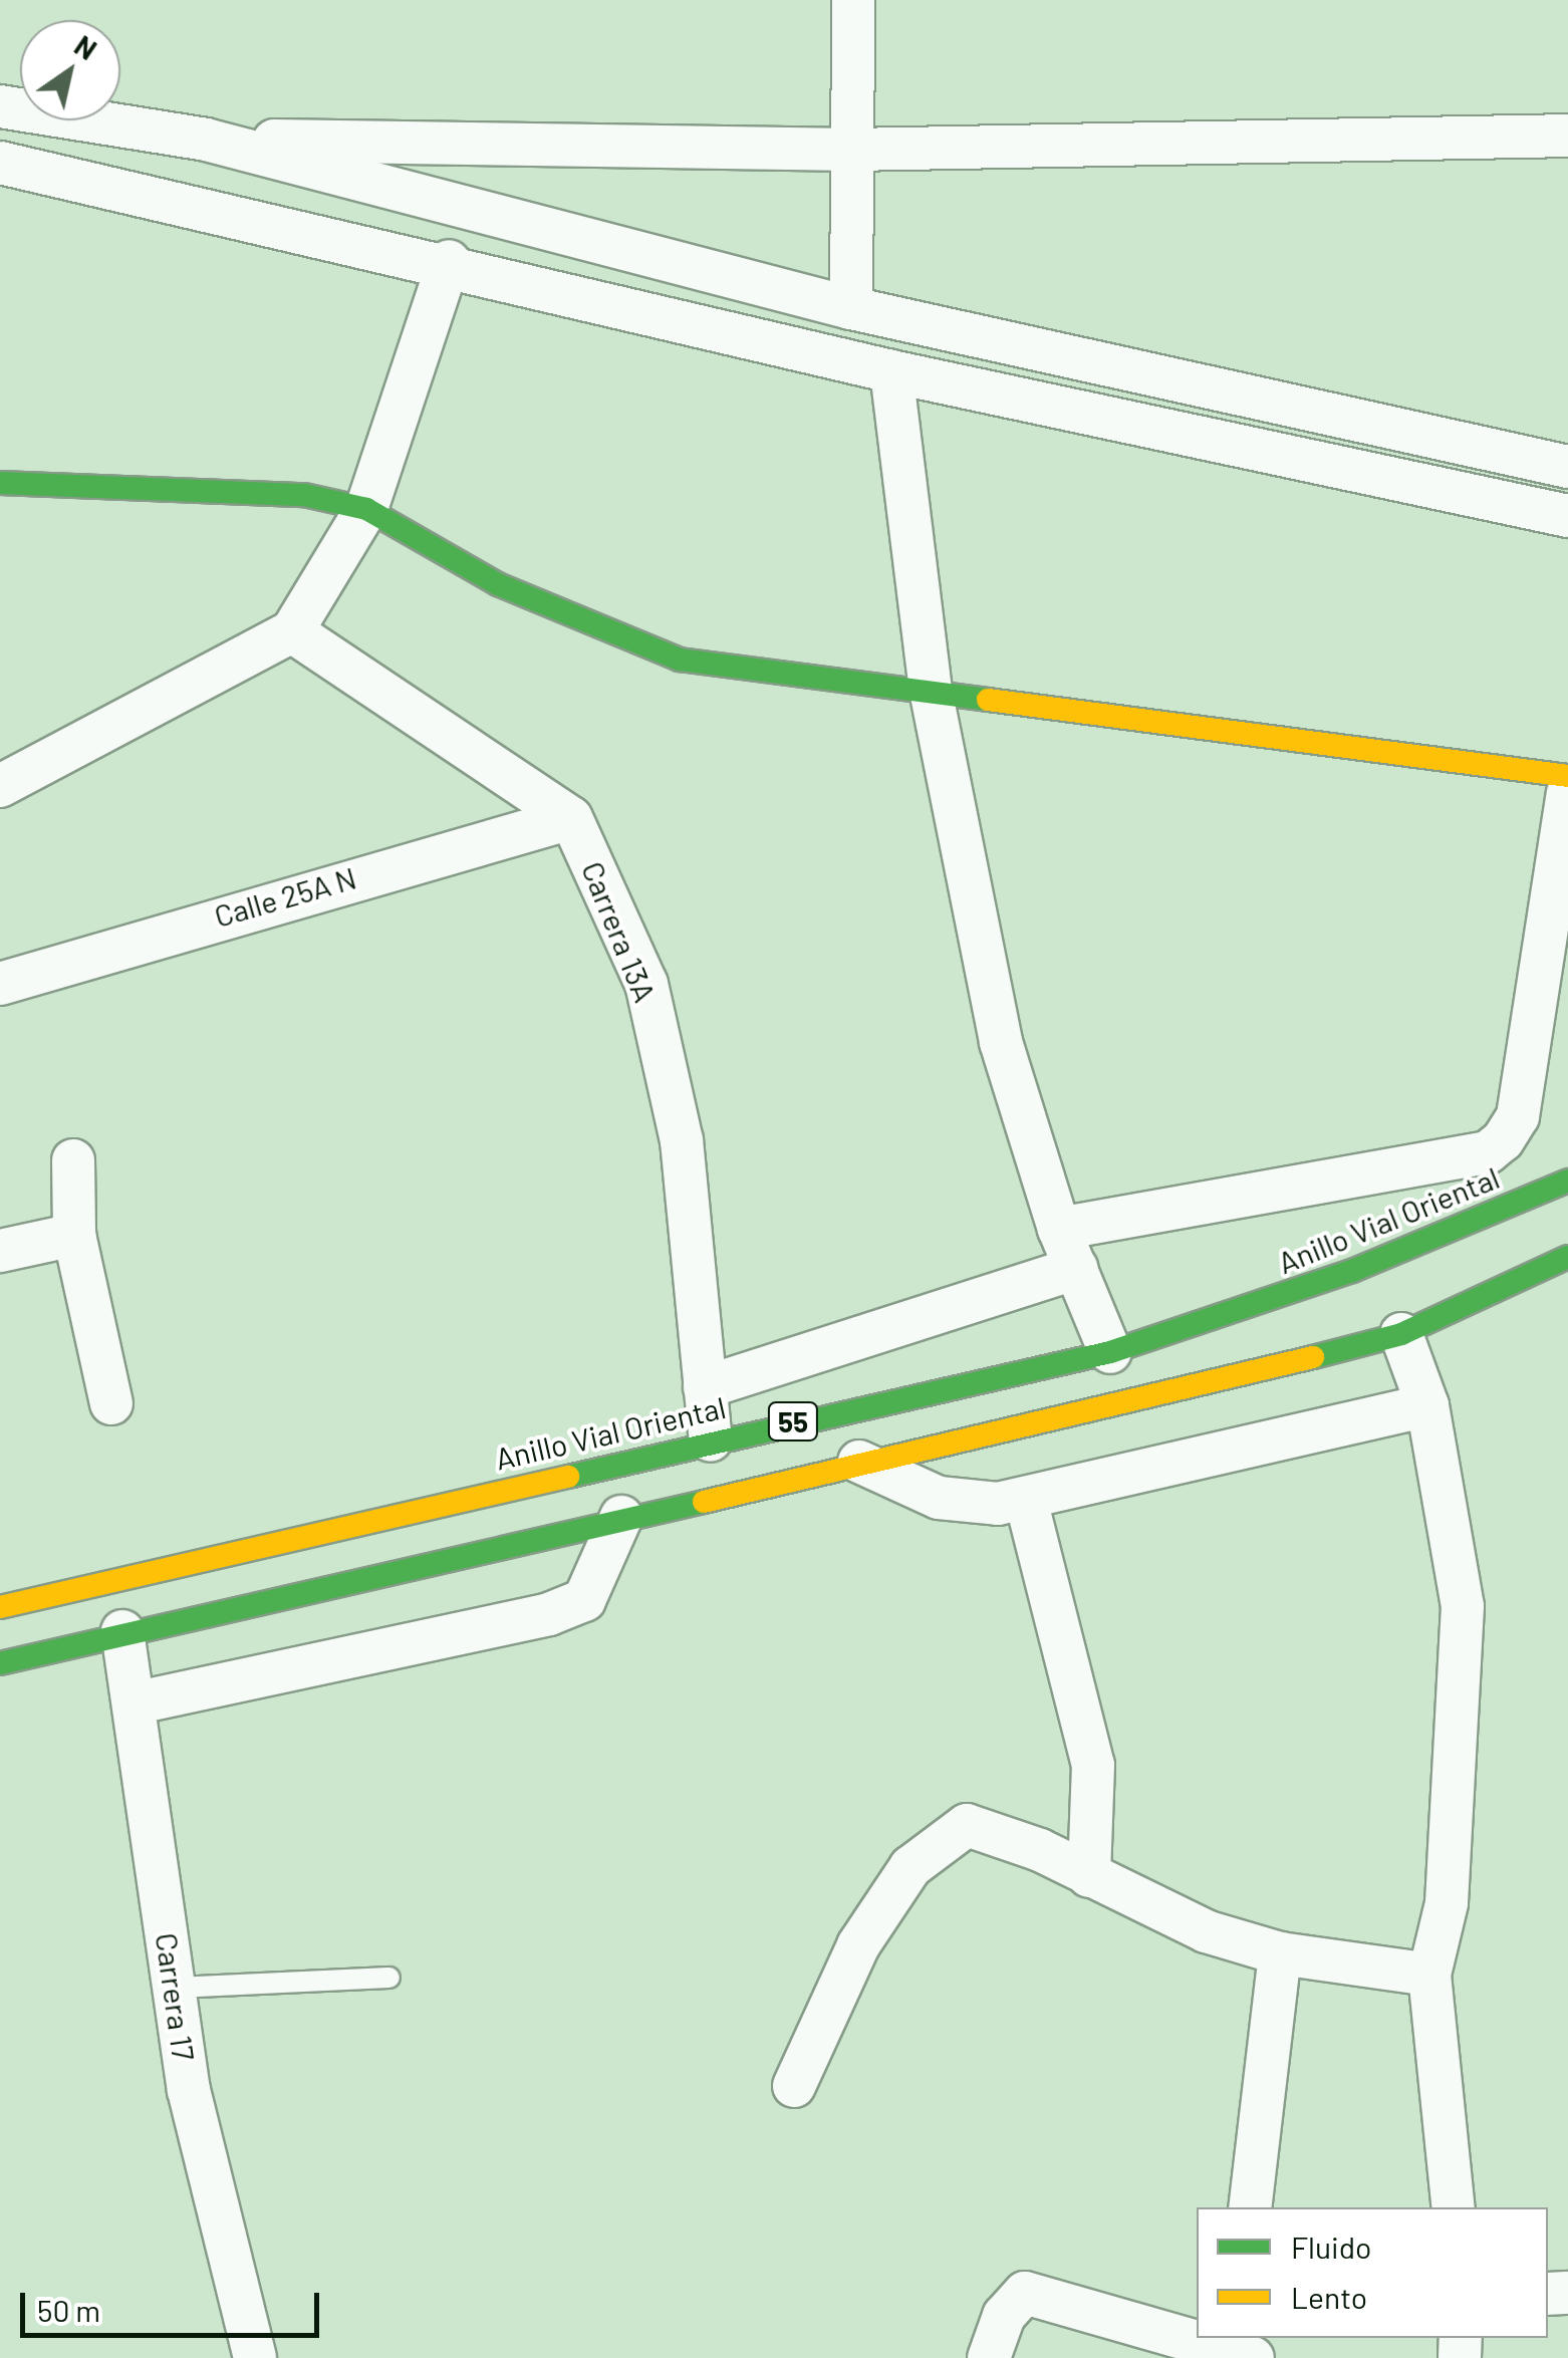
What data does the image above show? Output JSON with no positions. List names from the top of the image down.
{
  "streets": {
    "main road": ["Anillo Vial Oriental", "55"],
    "street": ["Calle 25A N", "Carrera 13A", "Carrera 17"]
  },
  "crossings": [
    ["Calle 25A N", "Carrera 13A"],
    ["Carrera 13A", "Anillo Vial Oriental"],
    ["55", "Carrera 17"]
  ],
  "legend": ["Fluido", "Lento"],
  "scale_bar": "50 m",
  "north": "top right"
}
